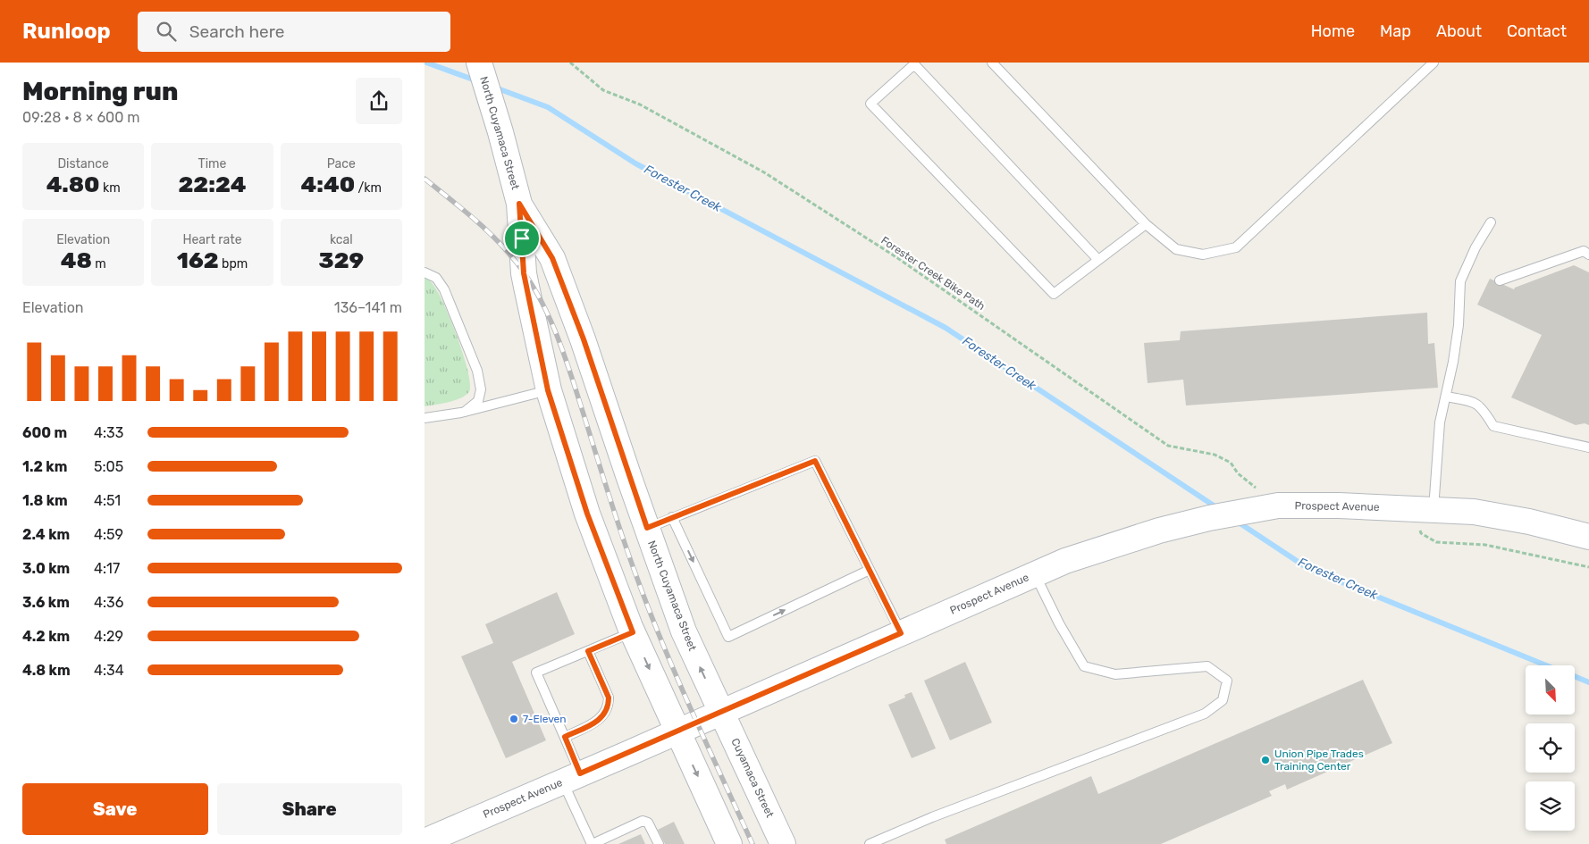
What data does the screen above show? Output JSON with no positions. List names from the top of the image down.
{
  "streets": {
    "main road": ["North Cuyamaca Street", "Prospect Avenue", "Cuyamaca Street"],
    "path": ["Forester Creek Bike Path"]
  },
  "crossings": [
    ["North Cuyamaca Street", "Prospect Avenue"],
    ["North Cuyamaca Street", "Cuyamaca Street"],
    ["Forester Creek Bike Path", "Prospect Avenue"],
    ["Prospect Avenue", "Cuyamaca Street"]
  ],
  "water": ["Forester Creek"],
  "places": ["7-Eleven", "Union Pipe Trades Training Center"],
  "north": "bottom right",
  "page": {
    "header": "Runloop",
    "search": "Search here",
    "nav": [
      "Home",
      "Map",
      "About",
      "Contact"
    ],
    "heading": ["Morning run", "09:28 · 8 × 600 m"],
    "stats": [
      ["Distance", "4.80 km"],
      ["Time", "22:24"],
      ["Pace", "4:40 /km"],
      ["Elevation", "48 m"],
      ["Heart rate", "162 bpm"],
      ["kcal", "329"]
    ],
    "chart": ["Elevation", "136–141 m"],
    "list": [
      {
        "name": "600 m",
        "note": "4:33"
      },
      {
        "name": "1.2 km",
        "note": "5:05"
      },
      {
        "name": "1.8 km",
        "note": "4:51"
      },
      {
        "name": "2.4 km",
        "note": "4:59"
      },
      {
        "name": "3.0 km",
        "note": "4:17"
      },
      {
        "name": "3.6 km",
        "note": "4:36"
      },
      {
        "name": "4.2 km",
        "note": "4:29"
      },
      {
        "name": "4.8 km",
        "note": "4:34"
      }
    ],
    "buttons": ["Save", "Share"]
  }
}
